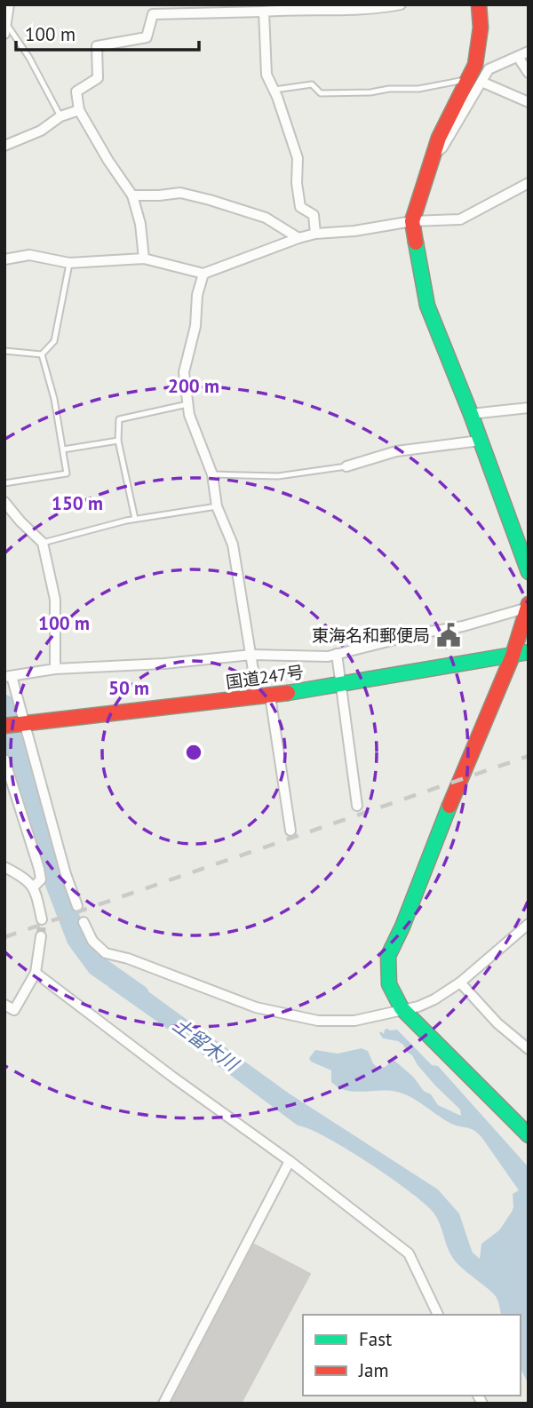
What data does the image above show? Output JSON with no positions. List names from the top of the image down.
{
  "streets": {
    "main road": ["国道247号"]
  },
  "water": ["土留木川"],
  "places": {
    "public building": ["東海名和郵便局"]
  },
  "legend": ["Fast", "Jam"],
  "scale_bar": "100 m",
  "rings": [
    "200 m",
    "150 m",
    "100 m",
    "50 m"
  ]
}
